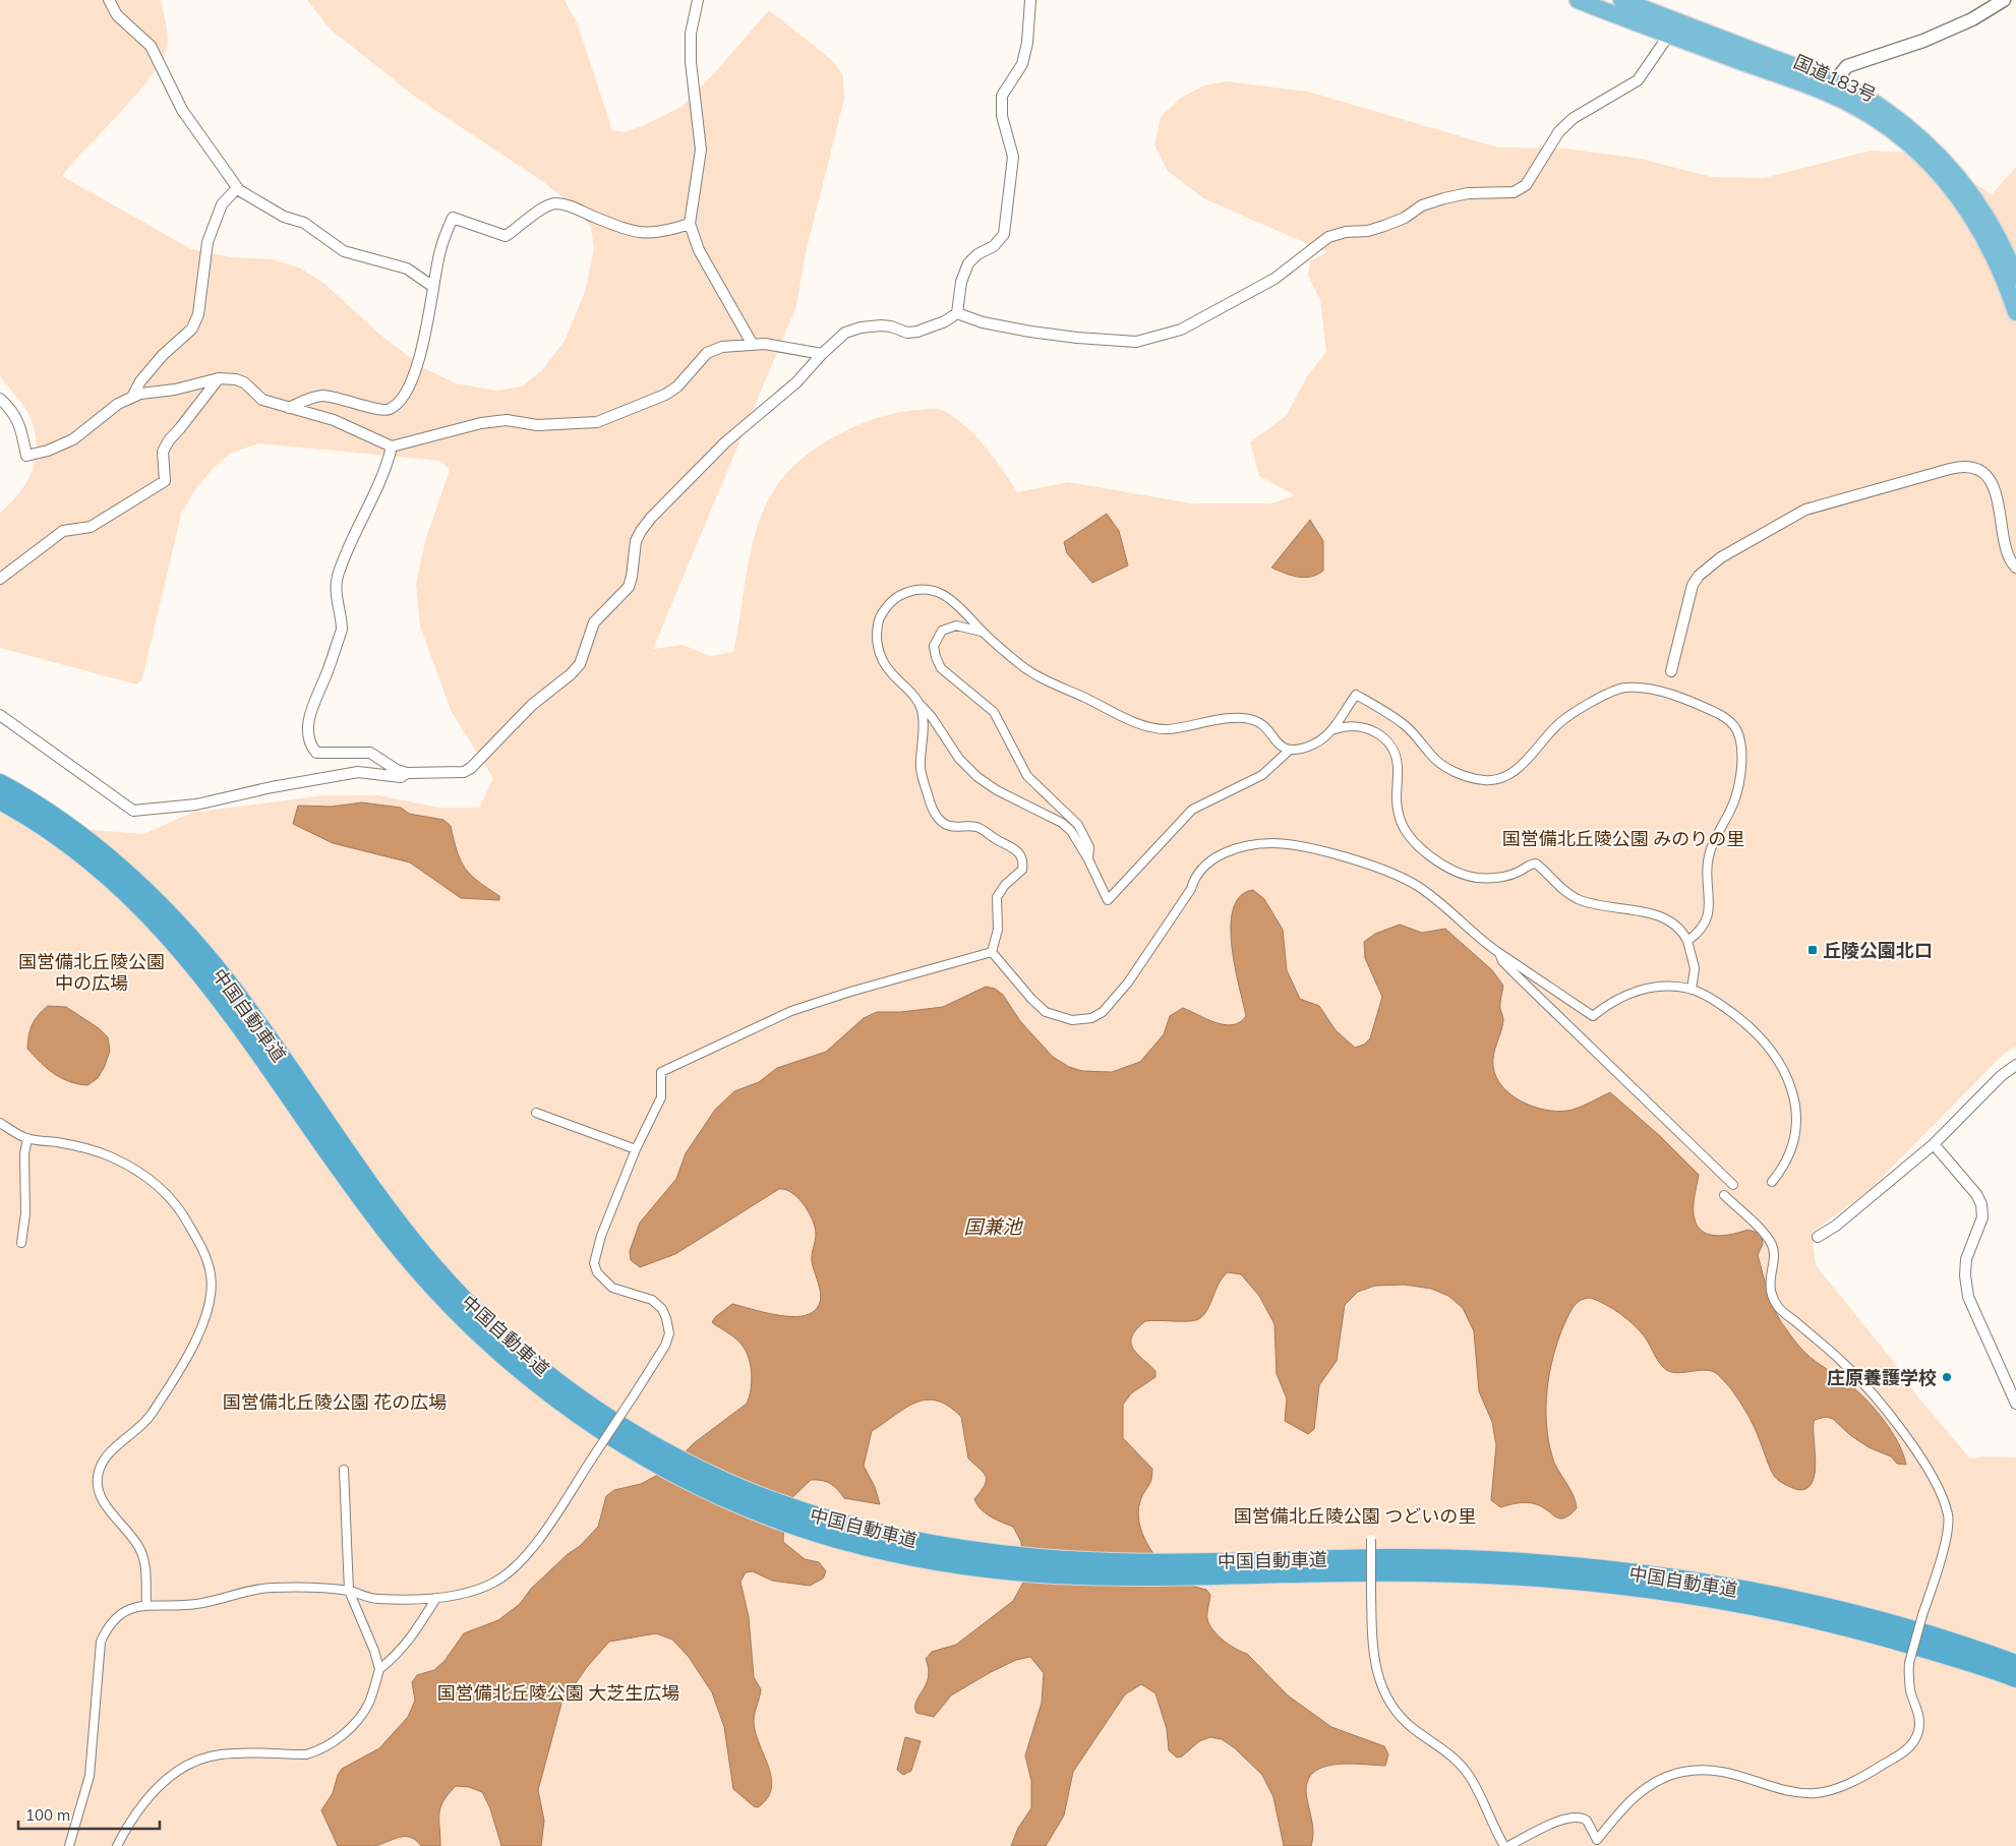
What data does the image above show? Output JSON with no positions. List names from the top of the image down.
{
  "streets": {
    "highway": ["国道183号", "中国自動車道"]
  },
  "water": ["国兼池"],
  "parks": [
    "国営備北丘陵公園 みのりの里",
    "国営備北丘陵公園 中の広場",
    "国営備北丘陵公園 花の広場",
    "国営備北丘陵公園 つどいの里",
    "国営備北丘陵公園 大芝生広場"
  ],
  "places": {
    "transit": ["丘陵公園北口"],
    "other": ["庄原養護学校"]
  },
  "scale_bar": "100 m"
}
